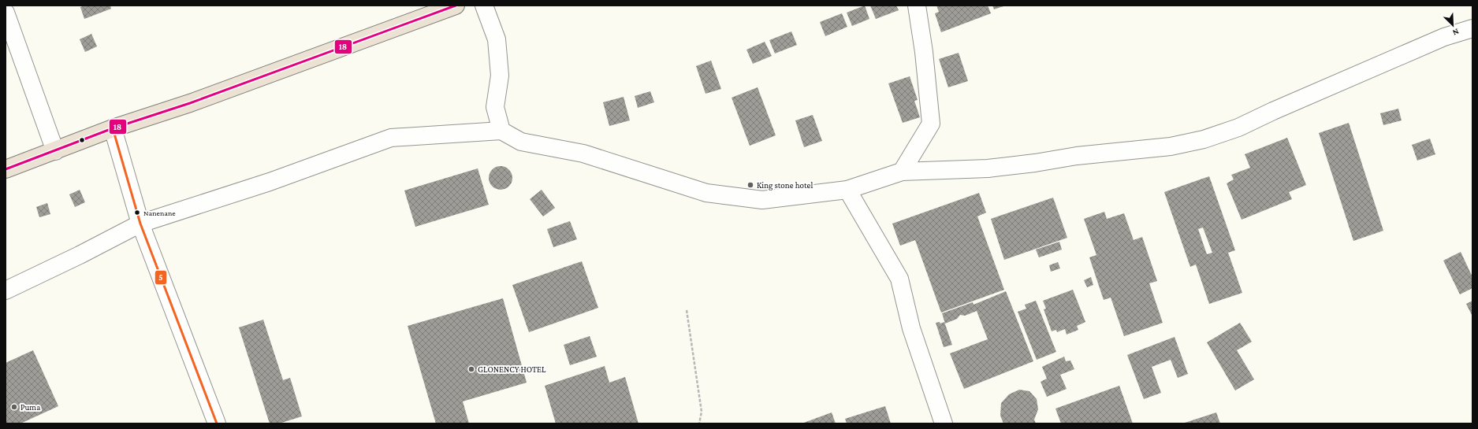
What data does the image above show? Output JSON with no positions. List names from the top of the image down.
{
  "places": [
    "King stone hotel",
    "Nanenane",
    "GLONENCY HOTEL",
    "Puma"
  ],
  "lines": ["transit line 18", "transit line 5"],
  "north": "bottom right"
}
